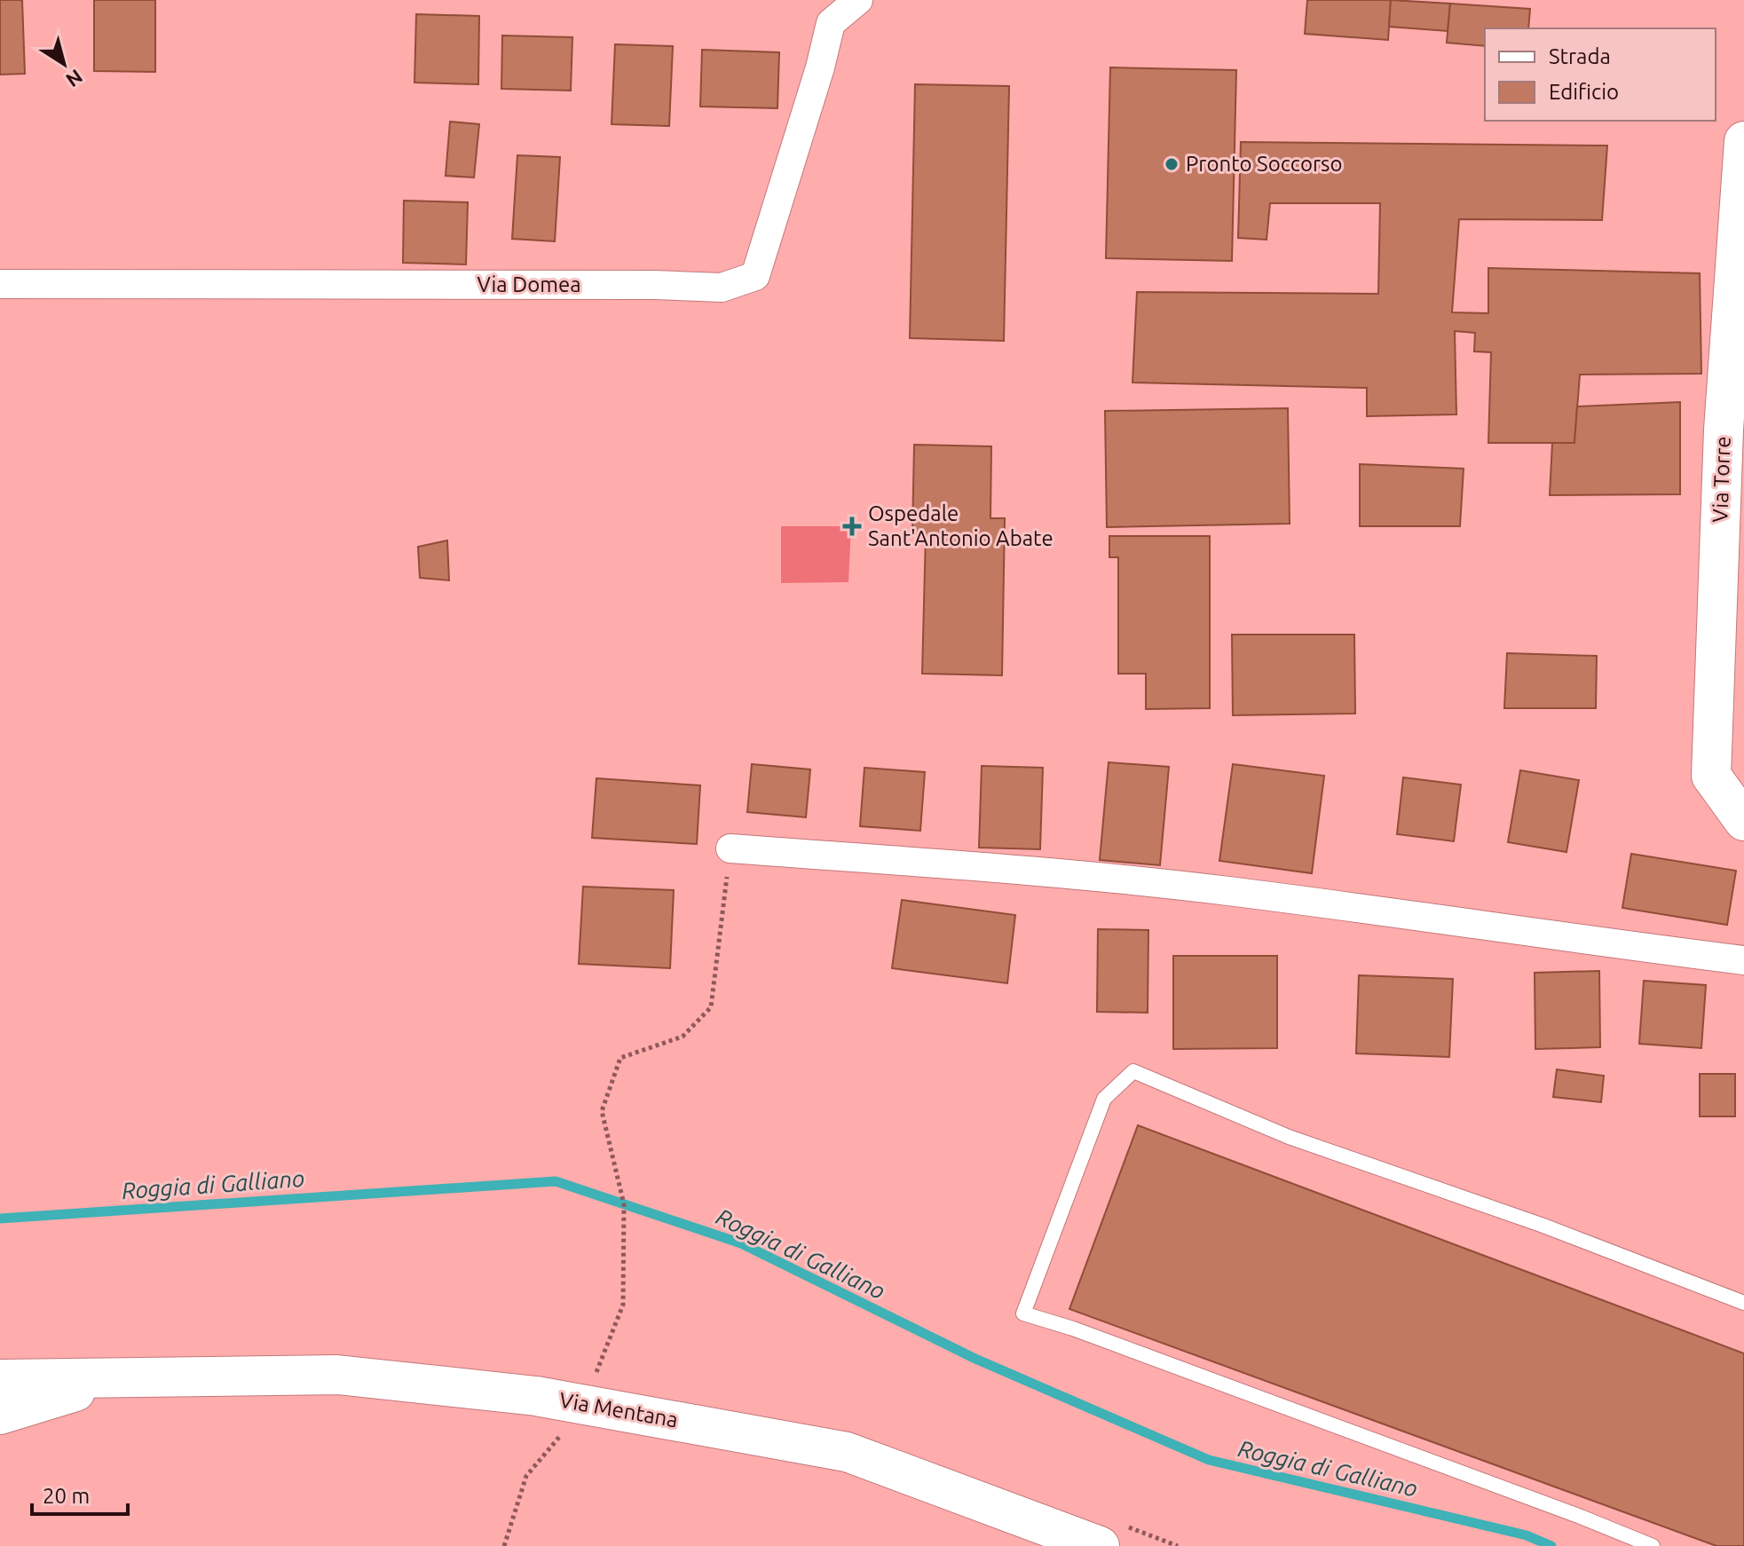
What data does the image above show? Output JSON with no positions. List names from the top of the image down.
{
  "streets": {
    "street": ["Via Domea", "Via Torre", "Via Mentana"]
  },
  "water": ["Roggia di Galliano"],
  "places": {
    "other": ["Pronto Soccorso"],
    "health": ["Ospedale Sant'Antonio Abate"]
  },
  "legend": ["Strada", "Edificio"],
  "scale_bar": "20 m",
  "north": "bottom right"
}
